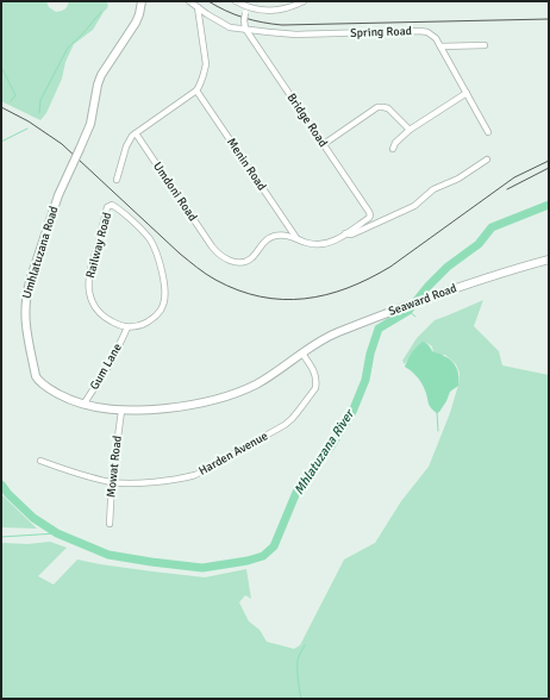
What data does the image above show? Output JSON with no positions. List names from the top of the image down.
{
  "streets": {
    "street": [
      "Spring Road",
      "Bridge Road",
      "Menin Road",
      "Umdoni Road",
      "Railway Road",
      "Umhlatuzana Road",
      "Seaward Road",
      "Gum Lane",
      "Harden Avenue",
      "Mowat Road"
    ]
  },
  "crossings": [
    ["Spring Road", "Bridge Road"],
    ["Menin Road", "Umdoni Road"],
    ["Railway Road", "Gum Lane"],
    ["Umhlatuzana Road", "Seaward Road"],
    ["Umhlatuzana Road", "Gum Lane"],
    ["Umhlatuzana Road", "Harden Avenue"],
    ["Umhlatuzana Road", "Mowat Road"],
    ["Seaward Road", "Harden Avenue"],
    ["Harden Avenue", "Mowat Road"]
  ],
  "water": ["Mhlatuzana River"]
}
